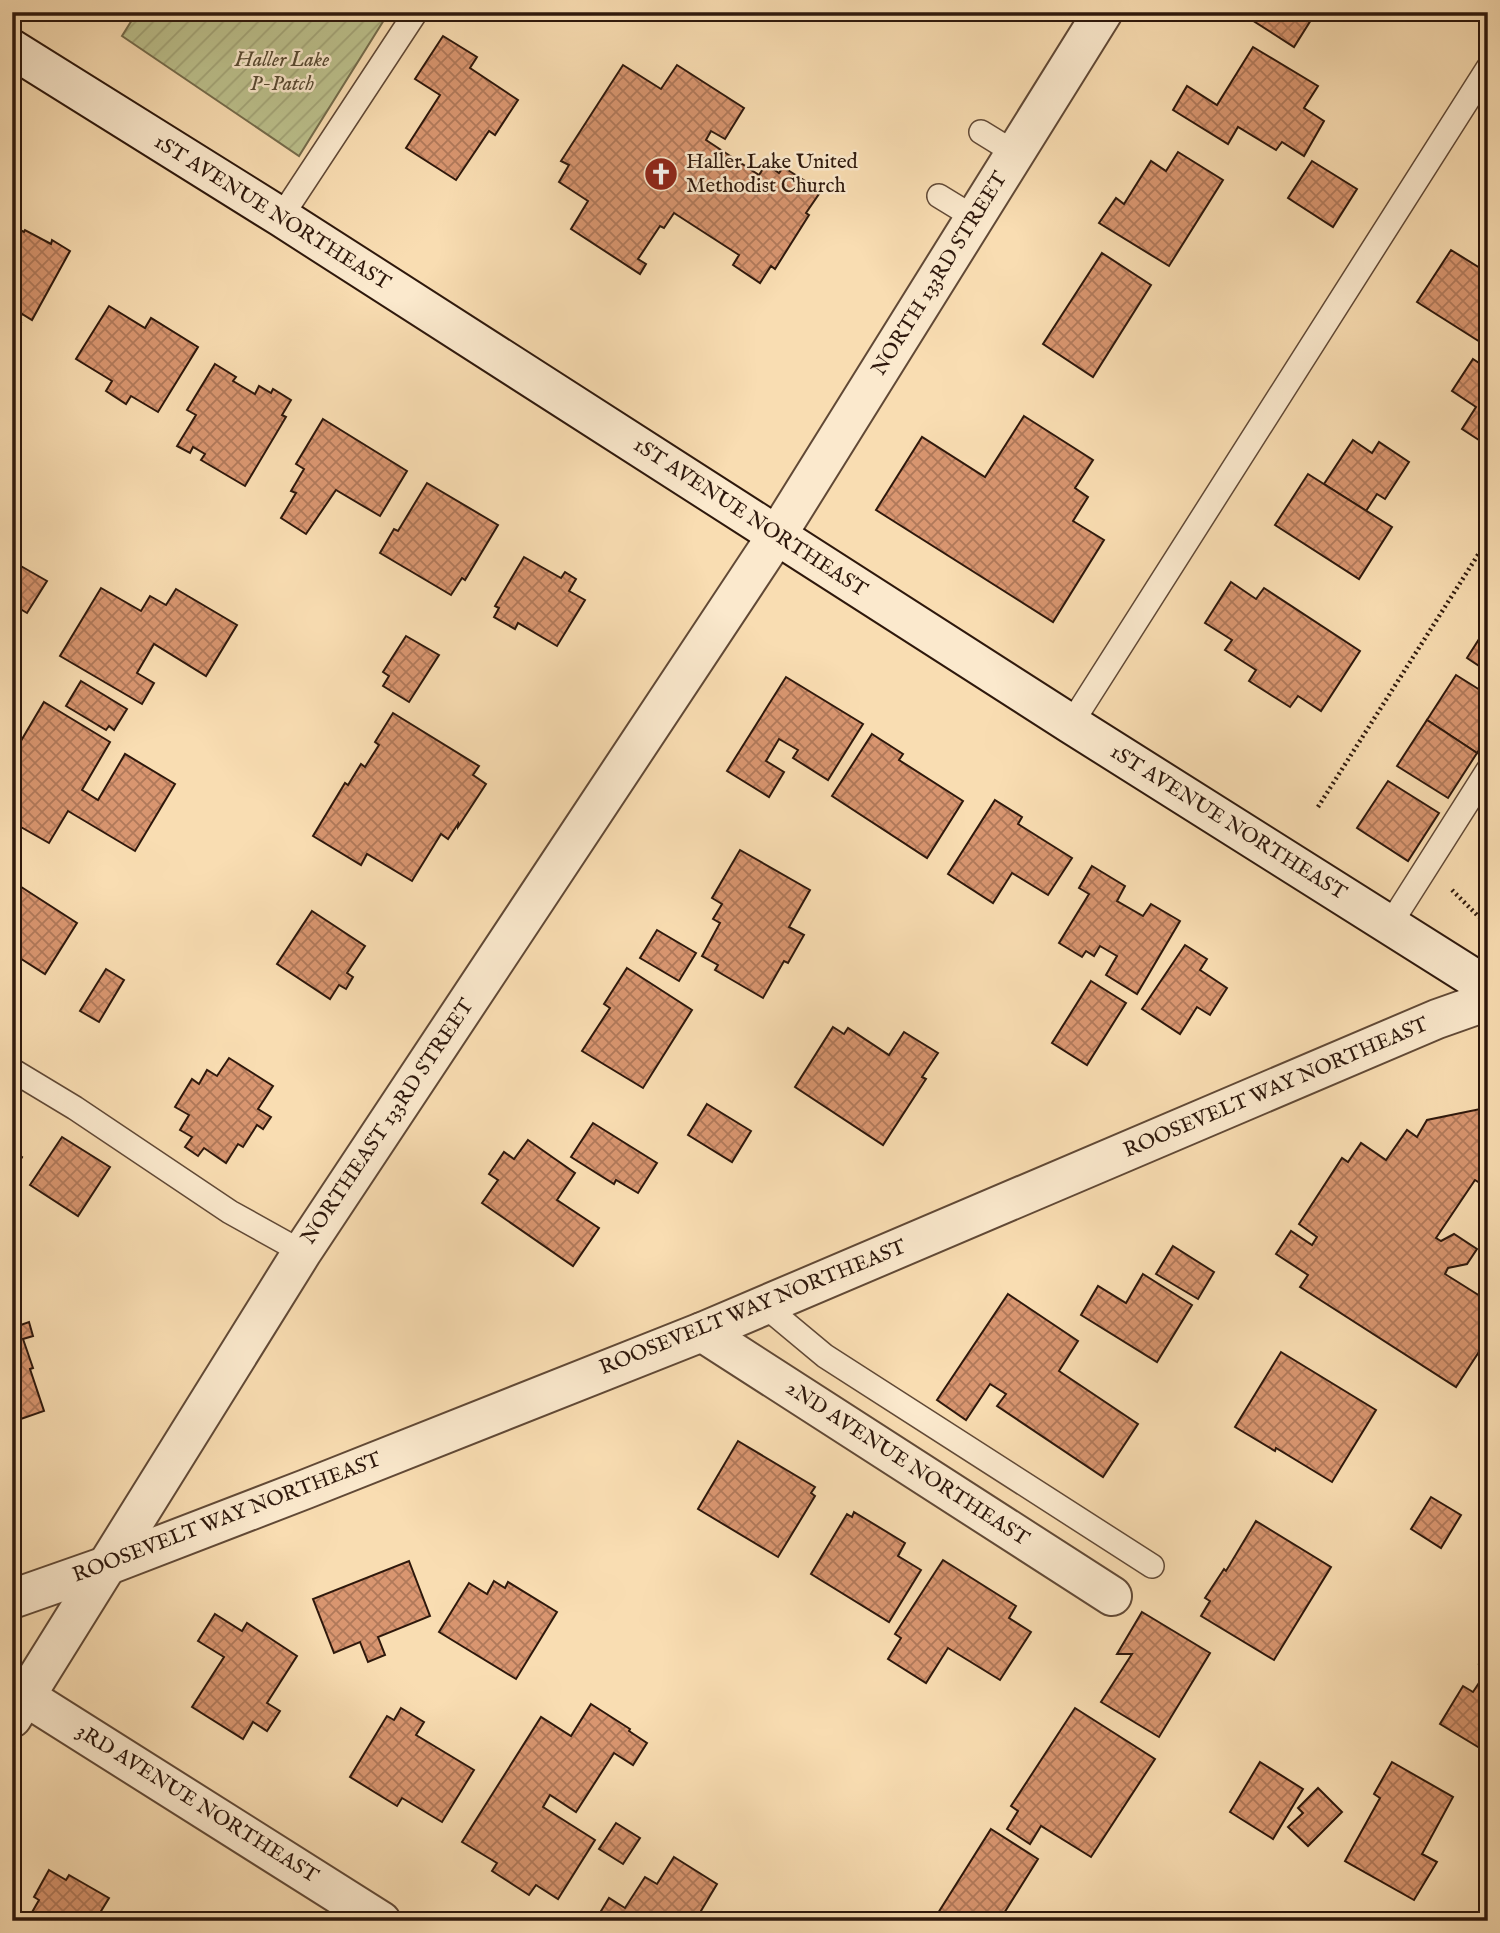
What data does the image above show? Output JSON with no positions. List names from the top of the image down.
{
  "streets": {
    "street": [
      "1ST AVENUE NORTHEAST",
      "NORTH 133RD STREET",
      "ROOSEVELT WAY NORTHEAST",
      "NORTHEAST 133RD STREET",
      "2ND AVENUE NORTHEAST",
      "3RD AVENUE NORTHEAST"
    ]
  },
  "crossings": [
    ["1ST AVENUE NORTHEAST", "NORTH 133RD STREET"],
    ["1ST AVENUE NORTHEAST", "NORTHEAST 133RD STREET"],
    ["NORTH 133RD STREET", "NORTHEAST 133RD STREET"],
    ["ROOSEVELT WAY NORTHEAST", "NORTHEAST 133RD STREET"],
    ["ROOSEVELT WAY NORTHEAST", "2ND AVENUE NORTHEAST"],
    ["NORTHEAST 133RD STREET", "3RD AVENUE NORTHEAST"]
  ],
  "parks": ["Haller Lake P-Patch"],
  "places": {
    "church": ["Haller Lake United Methodist Church"]
  }
}
